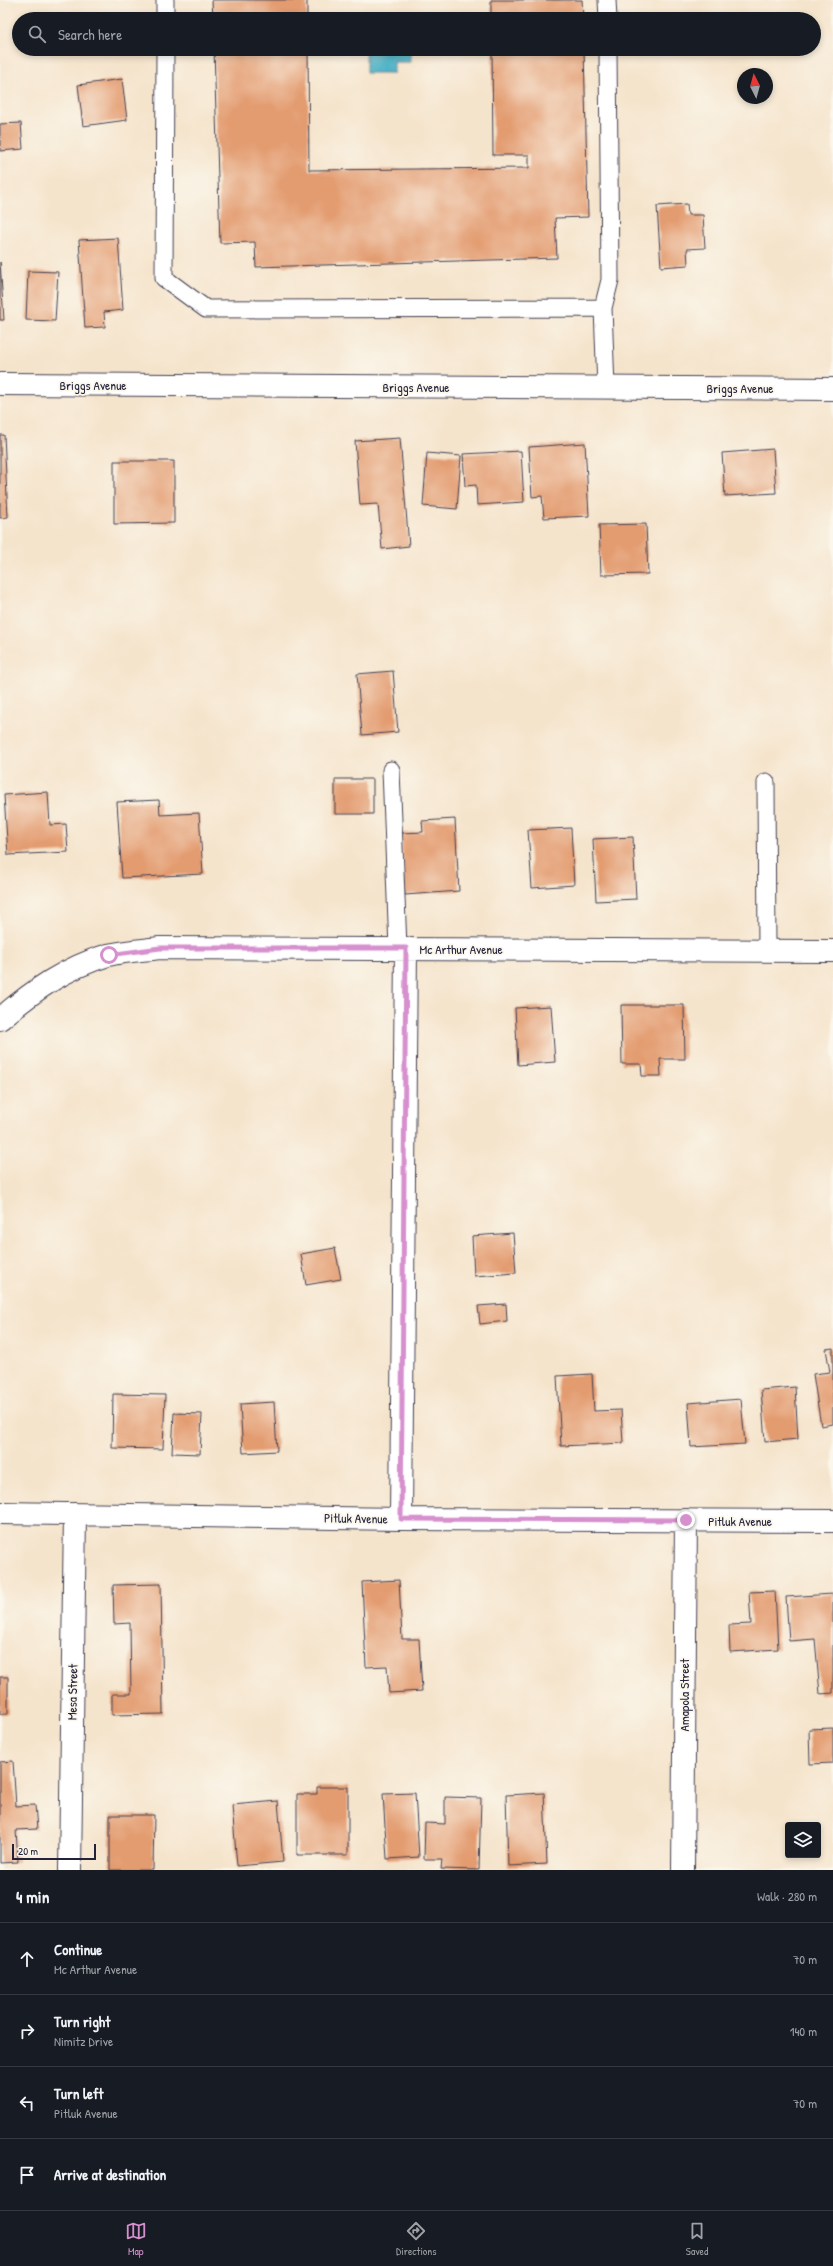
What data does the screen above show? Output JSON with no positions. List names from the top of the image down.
{
  "streets": {
    "street": [
      "Briggs Avenue",
      "Mc Arthur Avenue",
      "Pitluk Avenue",
      "Mesa Street",
      "Amapola Street"
    ]
  },
  "crossings": [
    ["Pitluk Avenue", "Mesa Street"],
    ["Pitluk Avenue", "Amapola Street"]
  ],
  "scale_bar": "20 m",
  "north": "top",
  "page": {
    "search": "Search here",
    "scale": "20 m",
    "heading": ["4 min", "Walk · 280 m"],
    "list": [
      ["Continue", "Mc Arthur Avenue", "70 m"],
      ["Turn right", "Nimitz Drive", "140 m"],
      ["Turn left", "Pitluk Avenue", "70 m"],
      "Arrive at destination"
    ],
    "nav": ["Map", "Directions", "Saved"]
  }
}
